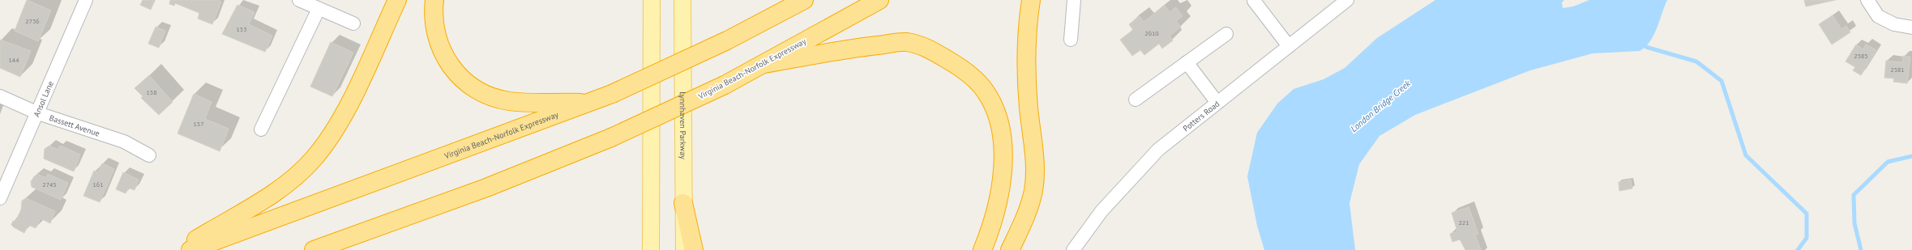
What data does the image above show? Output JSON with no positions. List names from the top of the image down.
{
  "streets": {
    "highway": ["Virginia Beach-Norfolk Expressway"],
    "main road": ["Lynnhaven Parkway"],
    "street": ["Ansol Lane", "Potters Road", "Bassett Avenue"]
  },
  "crossings": [
    ["Ansol Lane", "Bassett Avenue"]
  ],
  "water": ["London Bridge Creek"],
  "house_numbers": [
    "2736",
    "153",
    "2610",
    "2585",
    "144",
    "2581",
    "158",
    "157",
    "2745",
    "161",
    "221"
  ]
}
